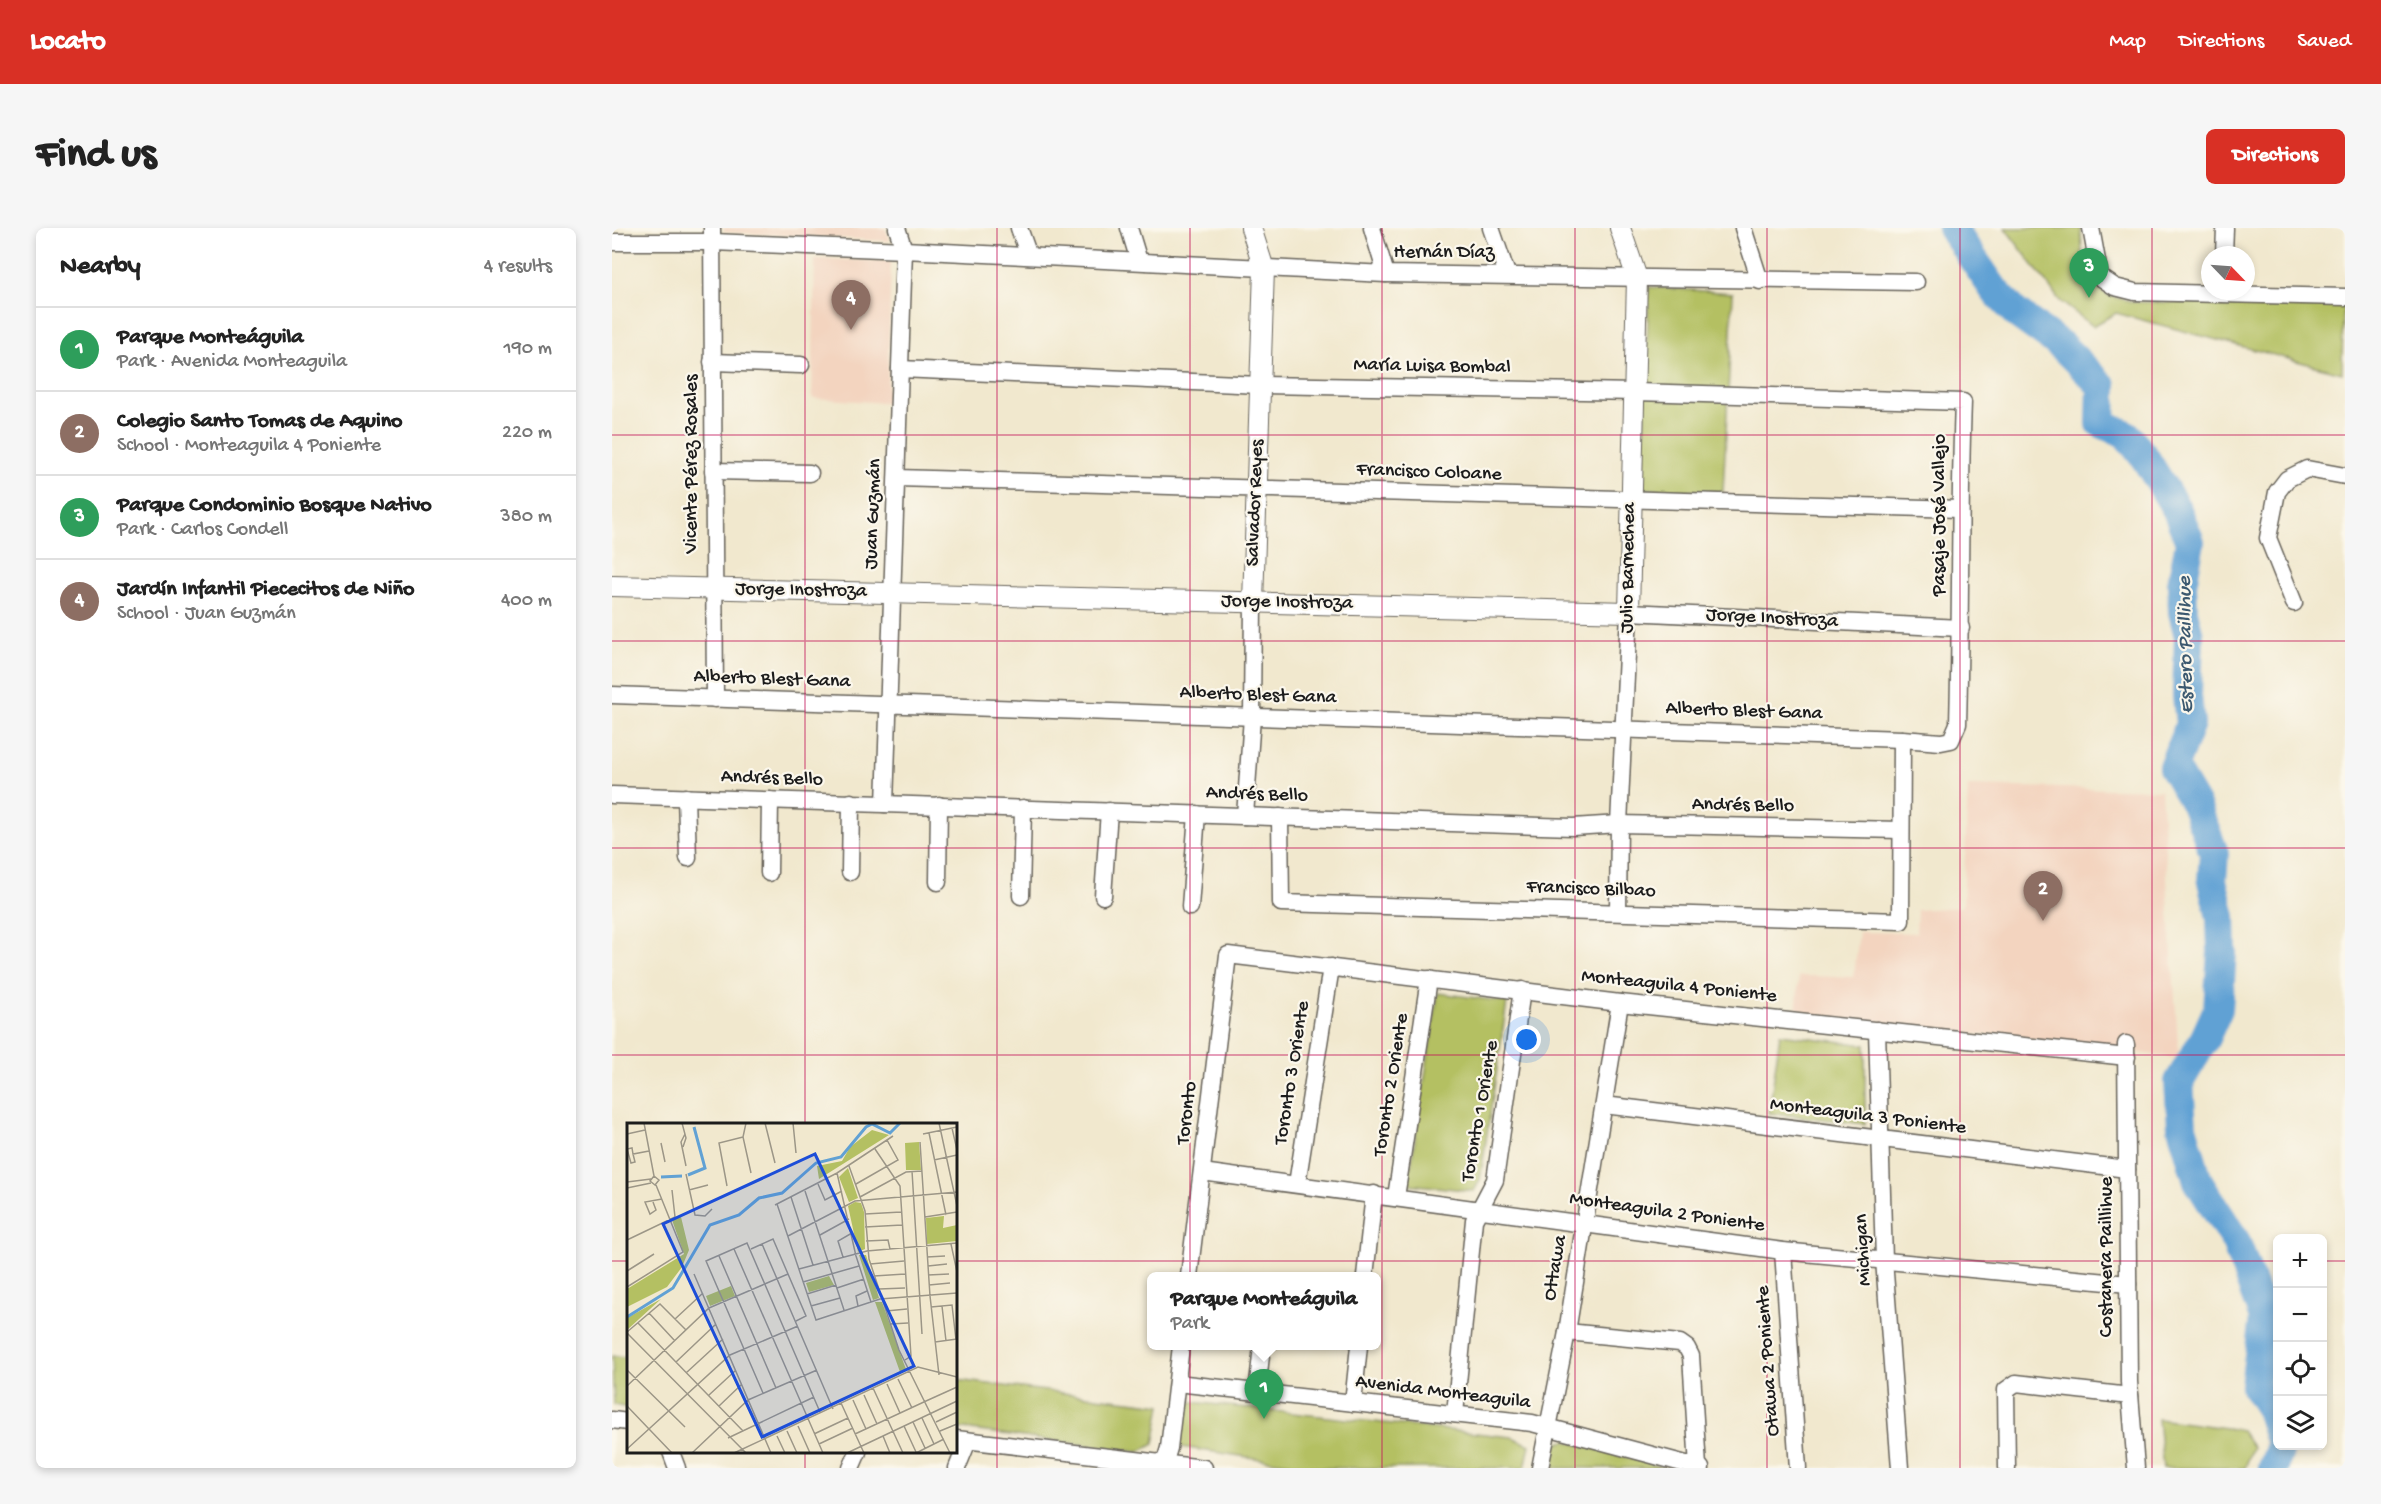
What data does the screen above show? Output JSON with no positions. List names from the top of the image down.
{
  "streets": {
    "street": [
      "Hernán Díaz",
      "María Luisa Bombal",
      "Vicente Pérez Rosales",
      "Francisco Coloane",
      "Salvador Reyes",
      "Juan Guzmán",
      "Pasaje José Vallejo",
      "Julio Barnechea",
      "Jorge Inostroza",
      "Alberto Blest Gana",
      "Andrés Bello",
      "Francisco Bilbao",
      "Monteaguila 4 Poniente",
      "Toronto 3 Oriente",
      "Toronto 2 Oriente",
      "Toronto 1 Oriente",
      "Toronto",
      "Monteaguila 3 Poniente",
      "Monteaguila 2 Poniente",
      "Michigan",
      "Costanera Paillihue",
      "Ottawa",
      "Otawa 2 Poniente",
      "Avenida Monteaguila"
    ]
  },
  "crossings": [
    ["Hernán Díaz", "Vicente Pérez Rosales"],
    ["Hernán Díaz", "Salvador Reyes"],
    ["Hernán Díaz", "Juan Guzmán"],
    ["Hernán Díaz", "Julio Barnechea"],
    ["María Luisa Bombal", "Salvador Reyes"],
    ["María Luisa Bombal", "Juan Guzmán"],
    ["María Luisa Bombal", "Pasaje José Vallejo"],
    ["María Luisa Bombal", "Julio Barnechea"],
    ["Vicente Pérez Rosales", "Jorge Inostroza"],
    ["Vicente Pérez Rosales", "Alberto Blest Gana"],
    ["Francisco Coloane", "Salvador Reyes"],
    ["Francisco Coloane", "Juan Guzmán"],
    ["Francisco Coloane", "Pasaje José Vallejo"],
    ["Francisco Coloane", "Julio Barnechea"],
    ["Salvador Reyes", "Jorge Inostroza"],
    ["Salvador Reyes", "Alberto Blest Gana"],
    ["Salvador Reyes", "Andrés Bello"],
    ["Juan Guzmán", "Jorge Inostroza"],
    ["Juan Guzmán", "Alberto Blest Gana"],
    ["Juan Guzmán", "Andrés Bello"],
    ["Pasaje José Vallejo", "Jorge Inostroza"],
    ["Pasaje José Vallejo", "Alberto Blest Gana"],
    ["Julio Barnechea", "Jorge Inostroza"],
    ["Julio Barnechea", "Alberto Blest Gana"],
    ["Julio Barnechea", "Andrés Bello"],
    ["Julio Barnechea", "Francisco Bilbao"],
    ["Andrés Bello", "Francisco Bilbao"],
    ["Monteaguila 4 Poniente", "Toronto 3 Oriente"],
    ["Monteaguila 4 Poniente", "Toronto 2 Oriente"],
    ["Monteaguila 4 Poniente", "Toronto 1 Oriente"],
    ["Monteaguila 4 Poniente", "Toronto"],
    ["Monteaguila 4 Poniente", "Michigan"],
    ["Monteaguila 4 Poniente", "Costanera Paillihue"],
    ["Monteaguila 4 Poniente", "Ottawa"],
    ["Toronto 3 Oriente", "Monteaguila 2 Poniente"],
    ["Toronto 2 Oriente", "Monteaguila 2 Poniente"],
    ["Toronto 1 Oriente", "Monteaguila 2 Poniente"],
    ["Toronto 1 Oriente", "Avenida Monteaguila"],
    ["Toronto", "Monteaguila 2 Poniente"],
    ["Monteaguila 3 Poniente", "Michigan"],
    ["Monteaguila 3 Poniente", "Costanera Paillihue"],
    ["Monteaguila 3 Poniente", "Ottawa"],
    ["Monteaguila 2 Poniente", "Michigan"],
    ["Monteaguila 2 Poniente", "Costanera Paillihue"],
    ["Monteaguila 2 Poniente", "Ottawa"],
    ["Monteaguila 2 Poniente", "Otawa 2 Poniente"],
    ["Ottawa", "Avenida Monteaguila"]
  ],
  "water": ["Estero Paillihue"],
  "north": "bottom right",
  "page": {
    "header": "Locato",
    "nav": ["Map", "Directions", "Saved"],
    "buttons": "Directions",
    "title": "Find us",
    "heading": ["Nearby", "4 results"],
    "pins": [
      "3",
      "4",
      "2",
      "1"
    ],
    "list": [
      {
        "mark": "1",
        "name": "Parque Monteáguila",
        "note": "Park · Avenida Monteaguila",
        "value": "190 m"
      },
      {
        "mark": "2",
        "name": "Colegio Santo Tomas de Aquino",
        "note": "School · Monteaguila 4 Poniente",
        "value": "220 m"
      },
      {
        "mark": "3",
        "name": "Parque Condominio Bosque Nativo",
        "note": "Park · Carlos Condell",
        "value": "380 m"
      },
      {
        "mark": "4",
        "name": "Jardín Infantil Piececitos de Niño",
        "note": "School · Juan Guzmán",
        "value": "400 m"
      }
    ],
    "map_buttons": ["+", "−"],
    "popup": ["Parque Monteáguila", "Park"]
  }
}
